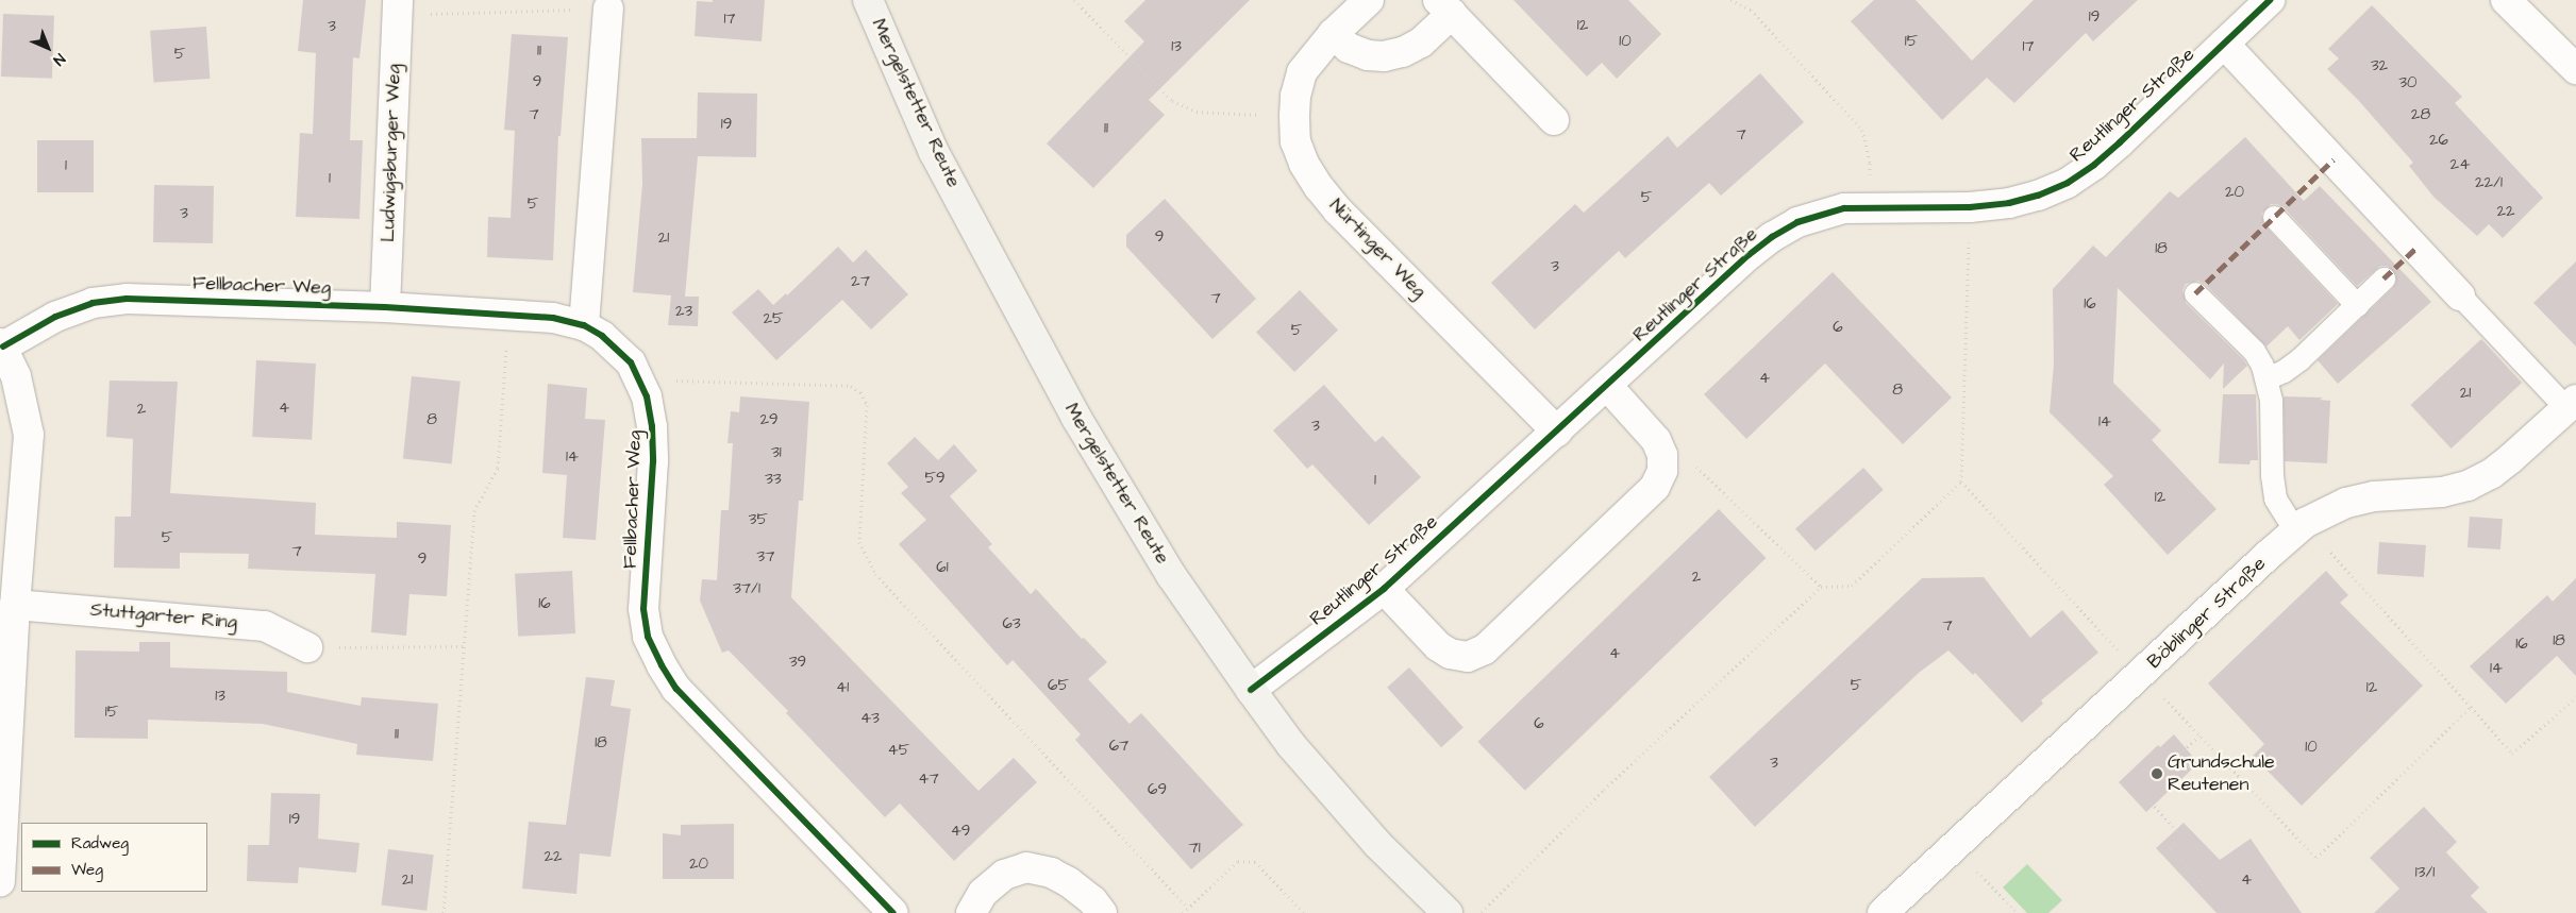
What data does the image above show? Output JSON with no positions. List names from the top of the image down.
{
  "streets": {
    "street": [
      "Mergelstetter Reute",
      "Reutlinger Straße",
      "Ludwigsburger Weg",
      "Nürtinger Weg",
      "Fellbacher Weg",
      "Böblinger Straße",
      "Stuttgarter Ring"
    ]
  },
  "crossings": [
    ["Mergelstetter Reute", "Reutlinger Straße"],
    ["Reutlinger Straße", "Nürtinger Weg"],
    ["Ludwigsburger Weg", "Fellbacher Weg"]
  ],
  "places": ["Grundschule Reutenen"],
  "house_numbers": [
    "19",
    "17",
    "12",
    "3",
    "10",
    "15",
    "13",
    "17",
    "11",
    "5",
    "32",
    "9",
    "30",
    "7",
    "28",
    "19",
    "11",
    "7",
    "26",
    "24",
    "1",
    "1",
    "22/1",
    "20",
    "5",
    "5",
    "22",
    "3",
    "9",
    "21",
    "18",
    "3",
    "27",
    "7",
    "16",
    "23",
    "25",
    "6",
    "5",
    "4",
    "8",
    "21",
    "4",
    "2",
    "8",
    "29",
    "14",
    "3",
    "31",
    "14",
    "59",
    "33",
    "1",
    "12",
    "35",
    "5",
    "7",
    "37",
    "9",
    "61",
    "2",
    "37/1",
    "16",
    "63",
    "7",
    "18",
    "16",
    "4",
    "39",
    "14",
    "65",
    "5",
    "41",
    "12",
    "13",
    "15",
    "43",
    "6",
    "11",
    "18",
    "67",
    "10",
    "45",
    "3",
    "47",
    "69",
    "19",
    "49",
    "71",
    "22",
    "20",
    "13/1",
    "21",
    "4"
  ],
  "legend": ["Radweg", "Weg"],
  "north": "bottom right"
}
